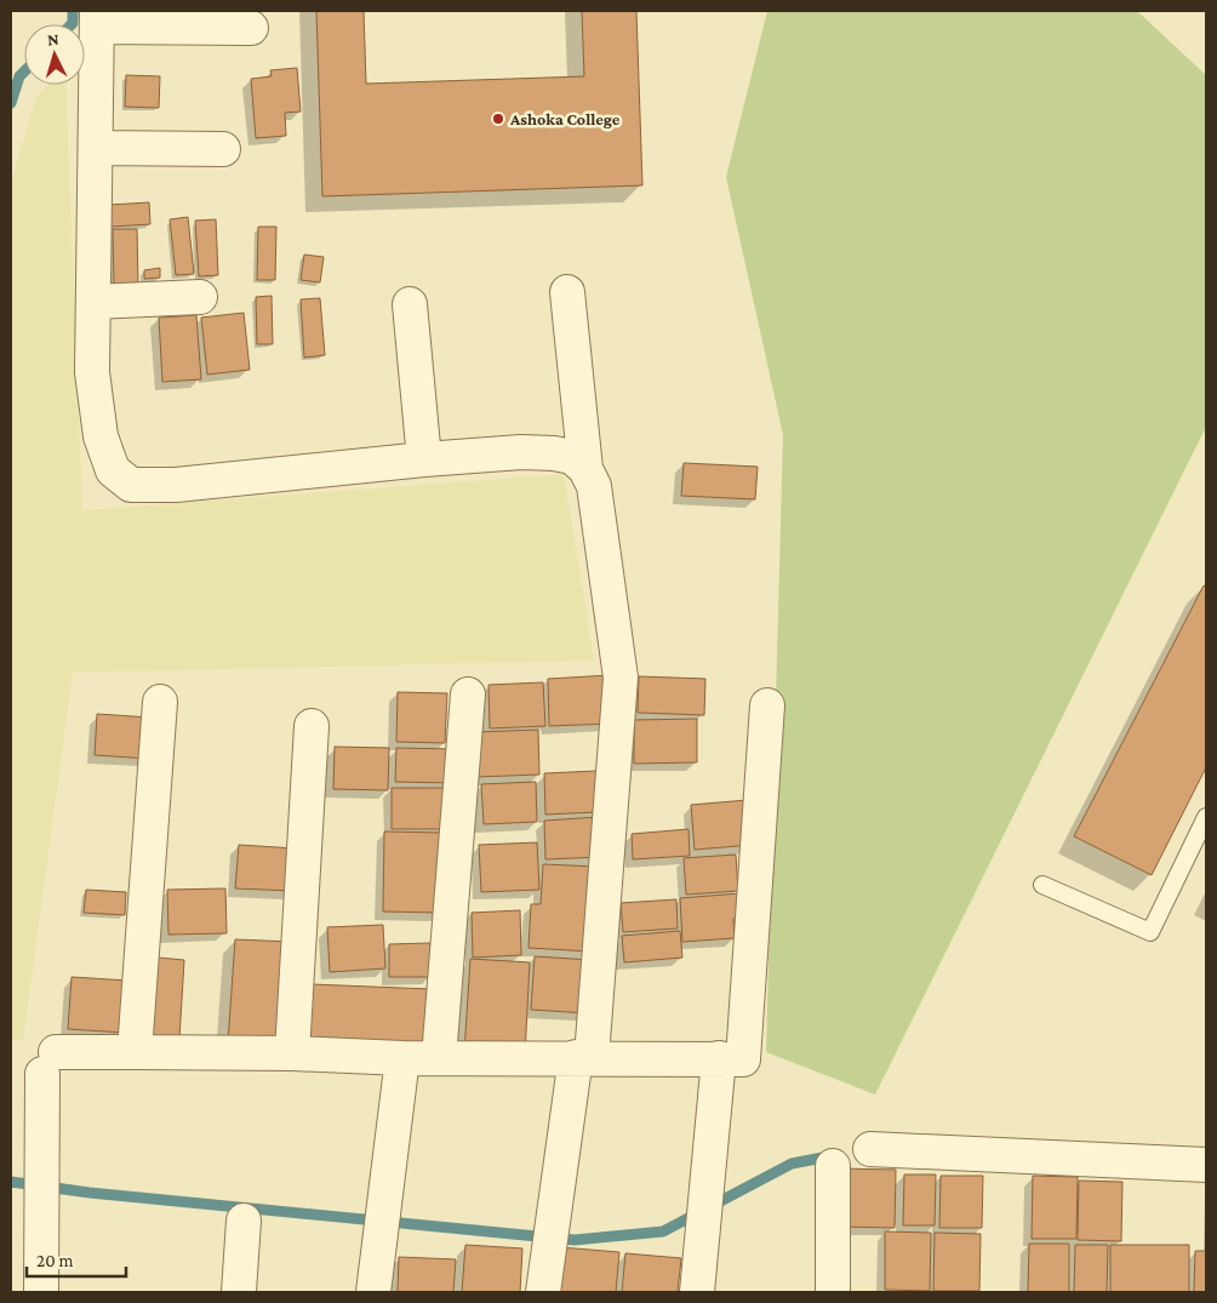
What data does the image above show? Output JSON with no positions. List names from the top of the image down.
{
  "places": ["Ashoka College"],
  "scale_bar": "20 m",
  "north": "top"
}
